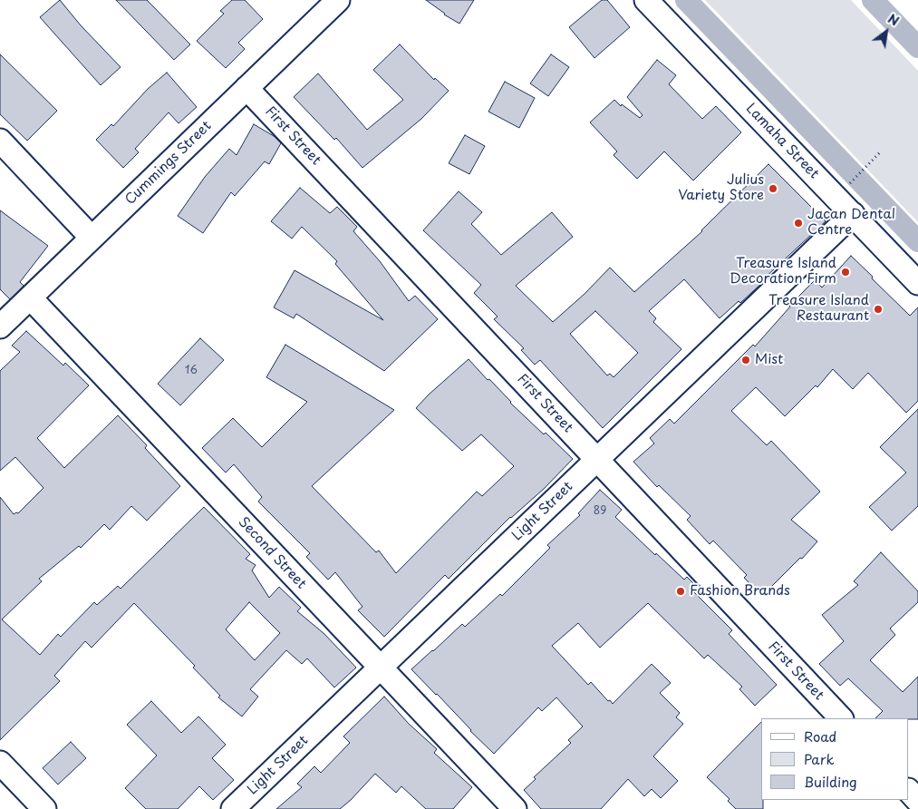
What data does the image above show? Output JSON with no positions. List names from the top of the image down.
{
  "streets": {
    "street": [
      "First Street",
      "Lamaha Street",
      "Cummings Street",
      "Light Street",
      "Second Street"
    ]
  },
  "crossings": [
    ["First Street", "Cummings Street"],
    ["First Street", "Light Street"],
    ["Lamaha Street", "Light Street"],
    ["Cummings Street", "Second Street"],
    ["Light Street", "Second Street"]
  ],
  "places": [
    "Julius Variety Store",
    "Jacan Dental Centre",
    "Treasure Island Decoration Firm",
    "Treasure Island Restaurant",
    "Mist",
    "Fashion Brands"
  ],
  "house_numbers": ["16", "89"],
  "legend": ["Road", "Park", "Building"],
  "north": "top right"
}
